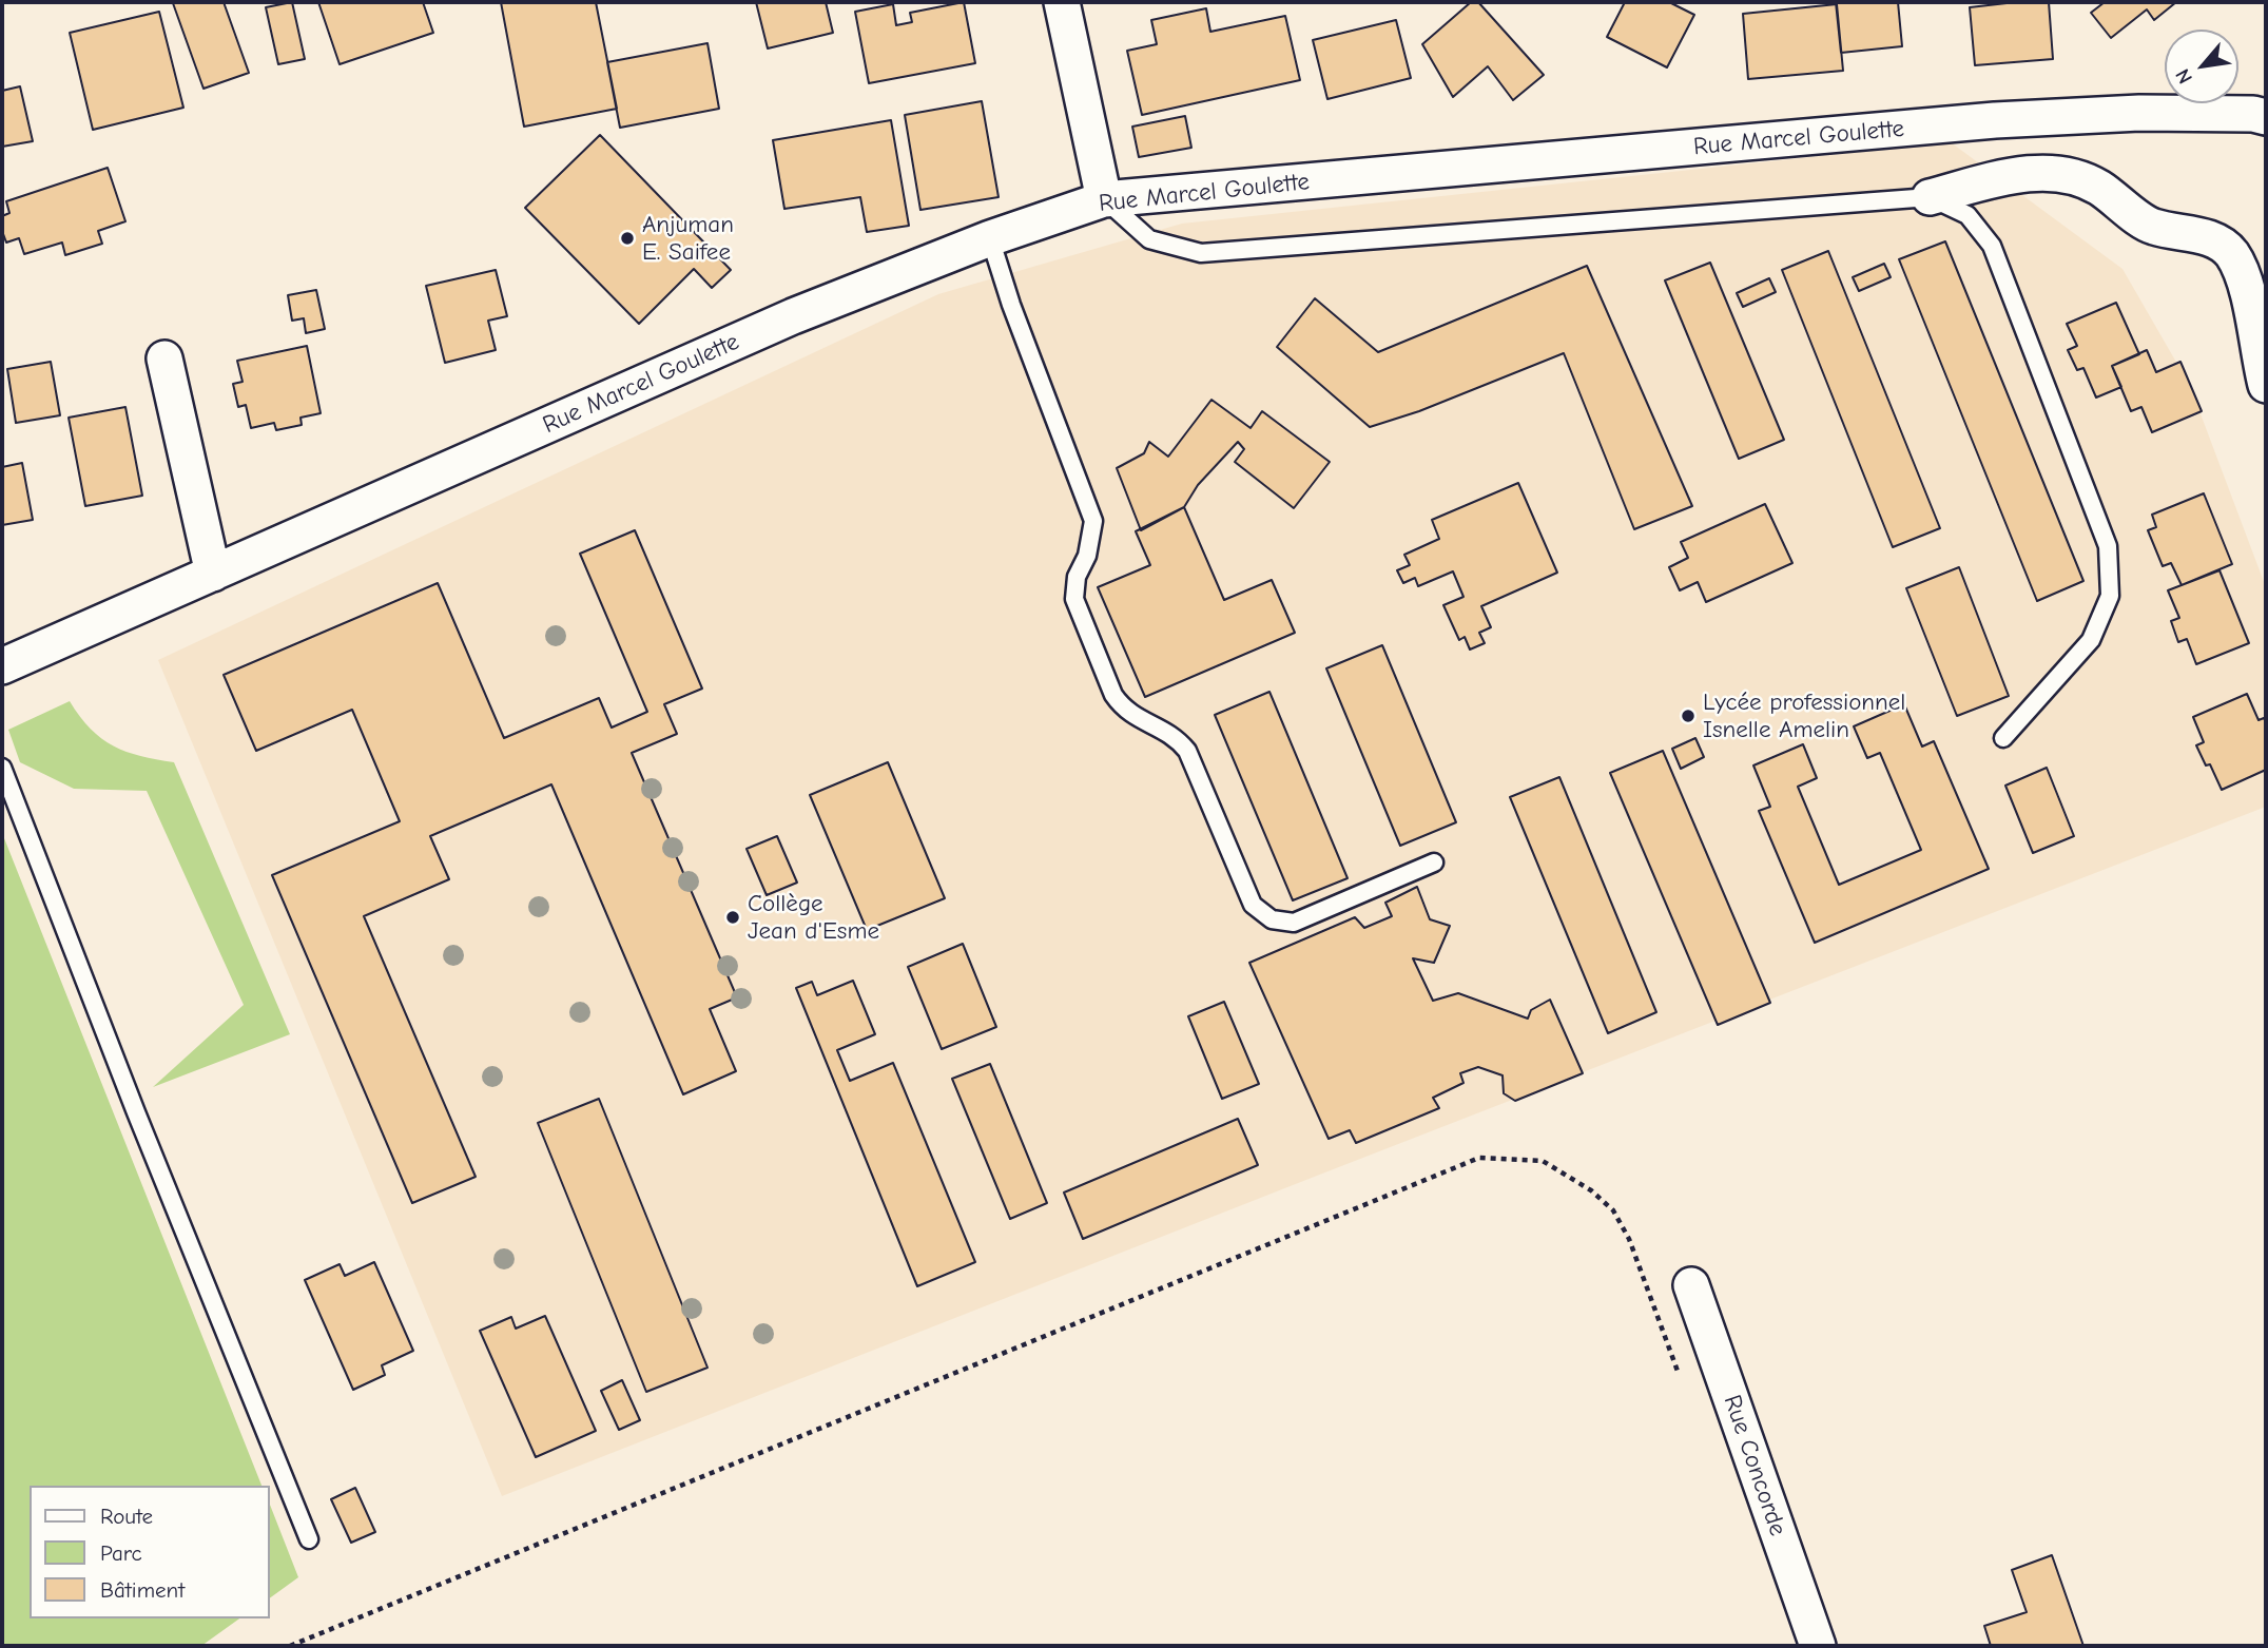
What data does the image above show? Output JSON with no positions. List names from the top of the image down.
{
  "streets": {
    "street": ["Rue Marcel Goulette", "Rue Concorde"]
  },
  "places": ["Anjuman E. Saifee", "Lycée professionnel Isnelle Amelin", "Collège Jean d'Esme"],
  "legend": ["Route", "Parc", "Bâtiment"],
  "north": "bottom left"
}
